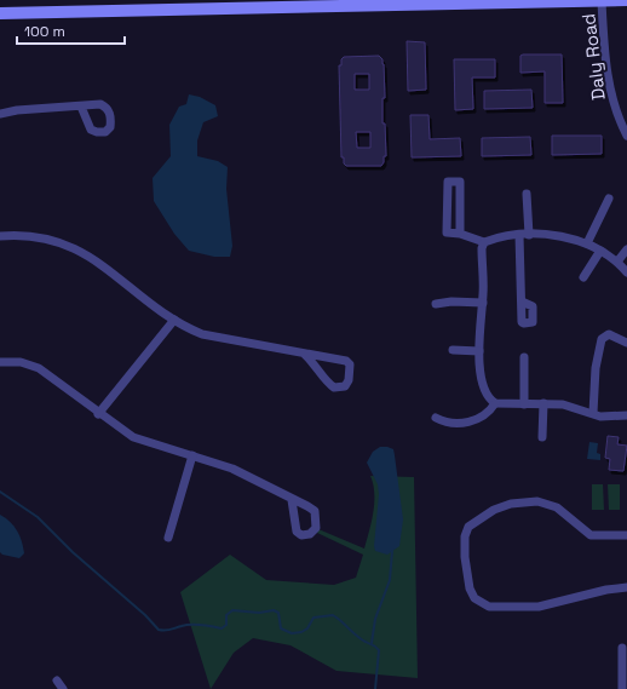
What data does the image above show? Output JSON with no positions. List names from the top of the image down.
{
  "streets": {
    "street": ["Daly Road"]
  },
  "scale_bar": "100 m"
}
